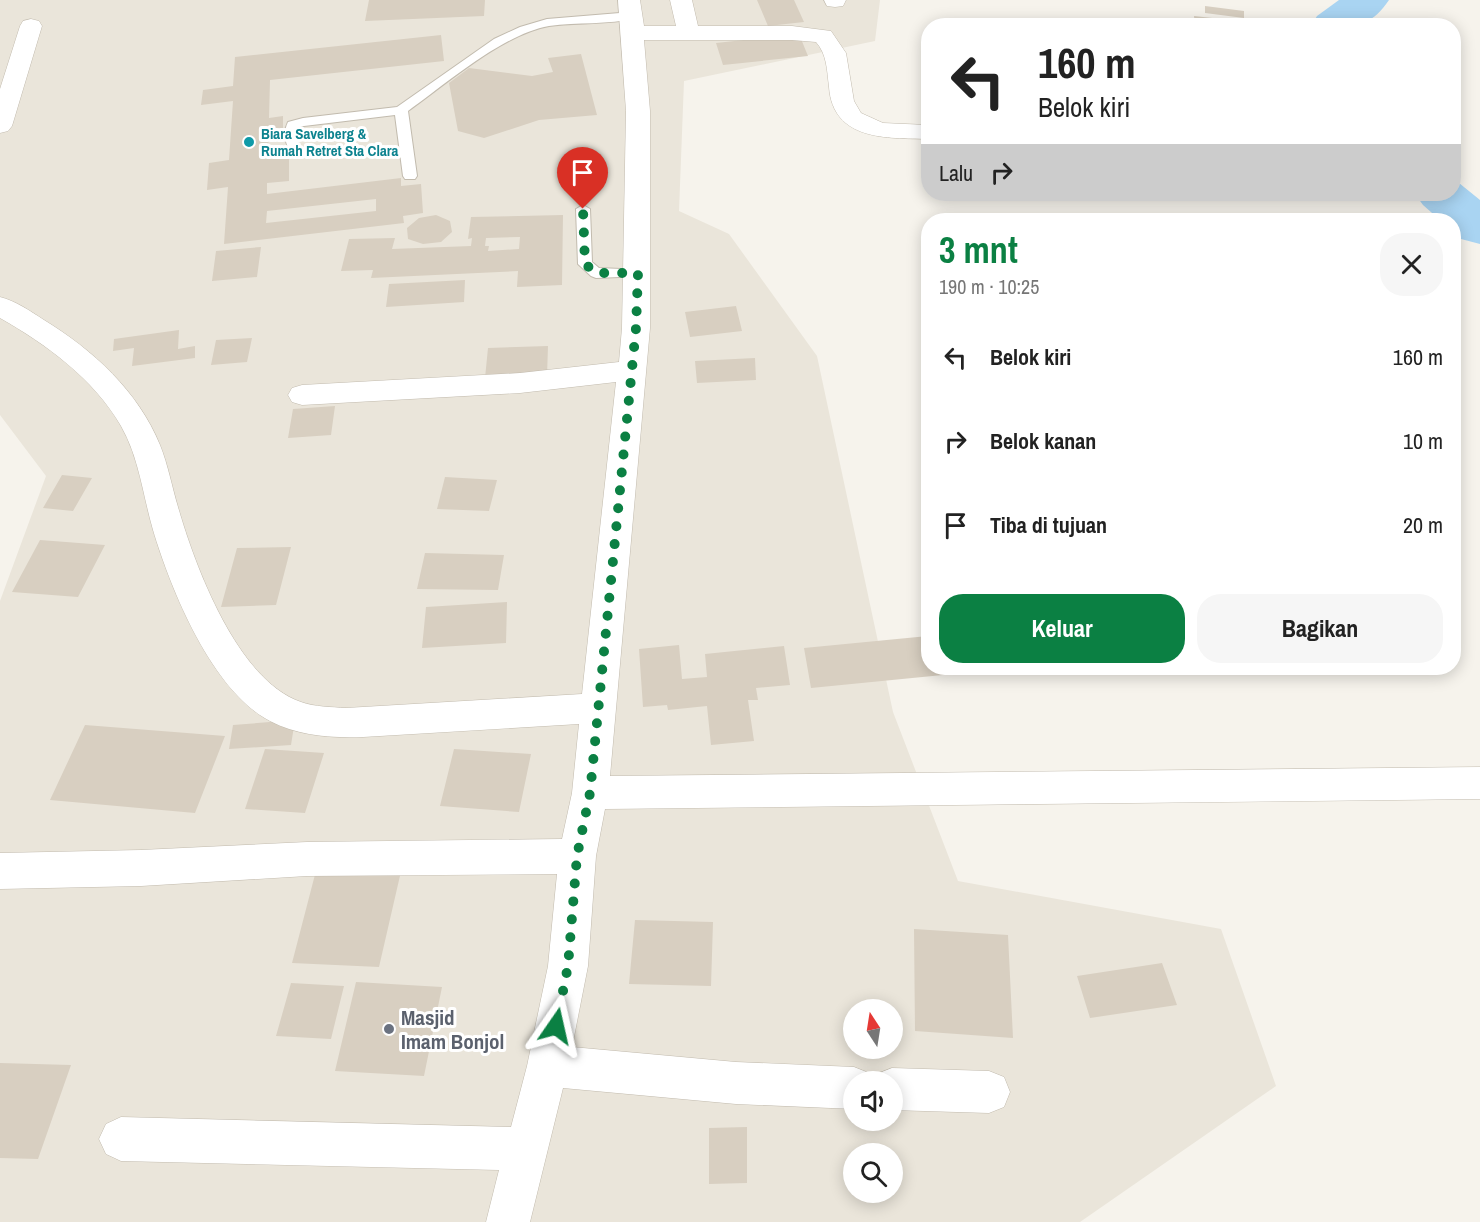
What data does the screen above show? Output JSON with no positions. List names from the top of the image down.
{
  "places": ["Biara Savelberg & Rumah Retret Sta Clara", "Masjid Imam Bonjol"],
  "north": "top",
  "page": {
    "turn": ["160 m", "Belok kiri"],
    "then": "Lalu",
    "heading": ["3 mnt", "190 m · 10:25"],
    "list": [
      {
        "name": "Belok kiri",
        "value": "160 m"
      },
      {
        "name": "Belok kanan",
        "value": "10 m"
      },
      {
        "name": "Tiba di tujuan",
        "value": "20 m"
      }
    ],
    "buttons": ["Keluar", "Bagikan"]
  }
}
